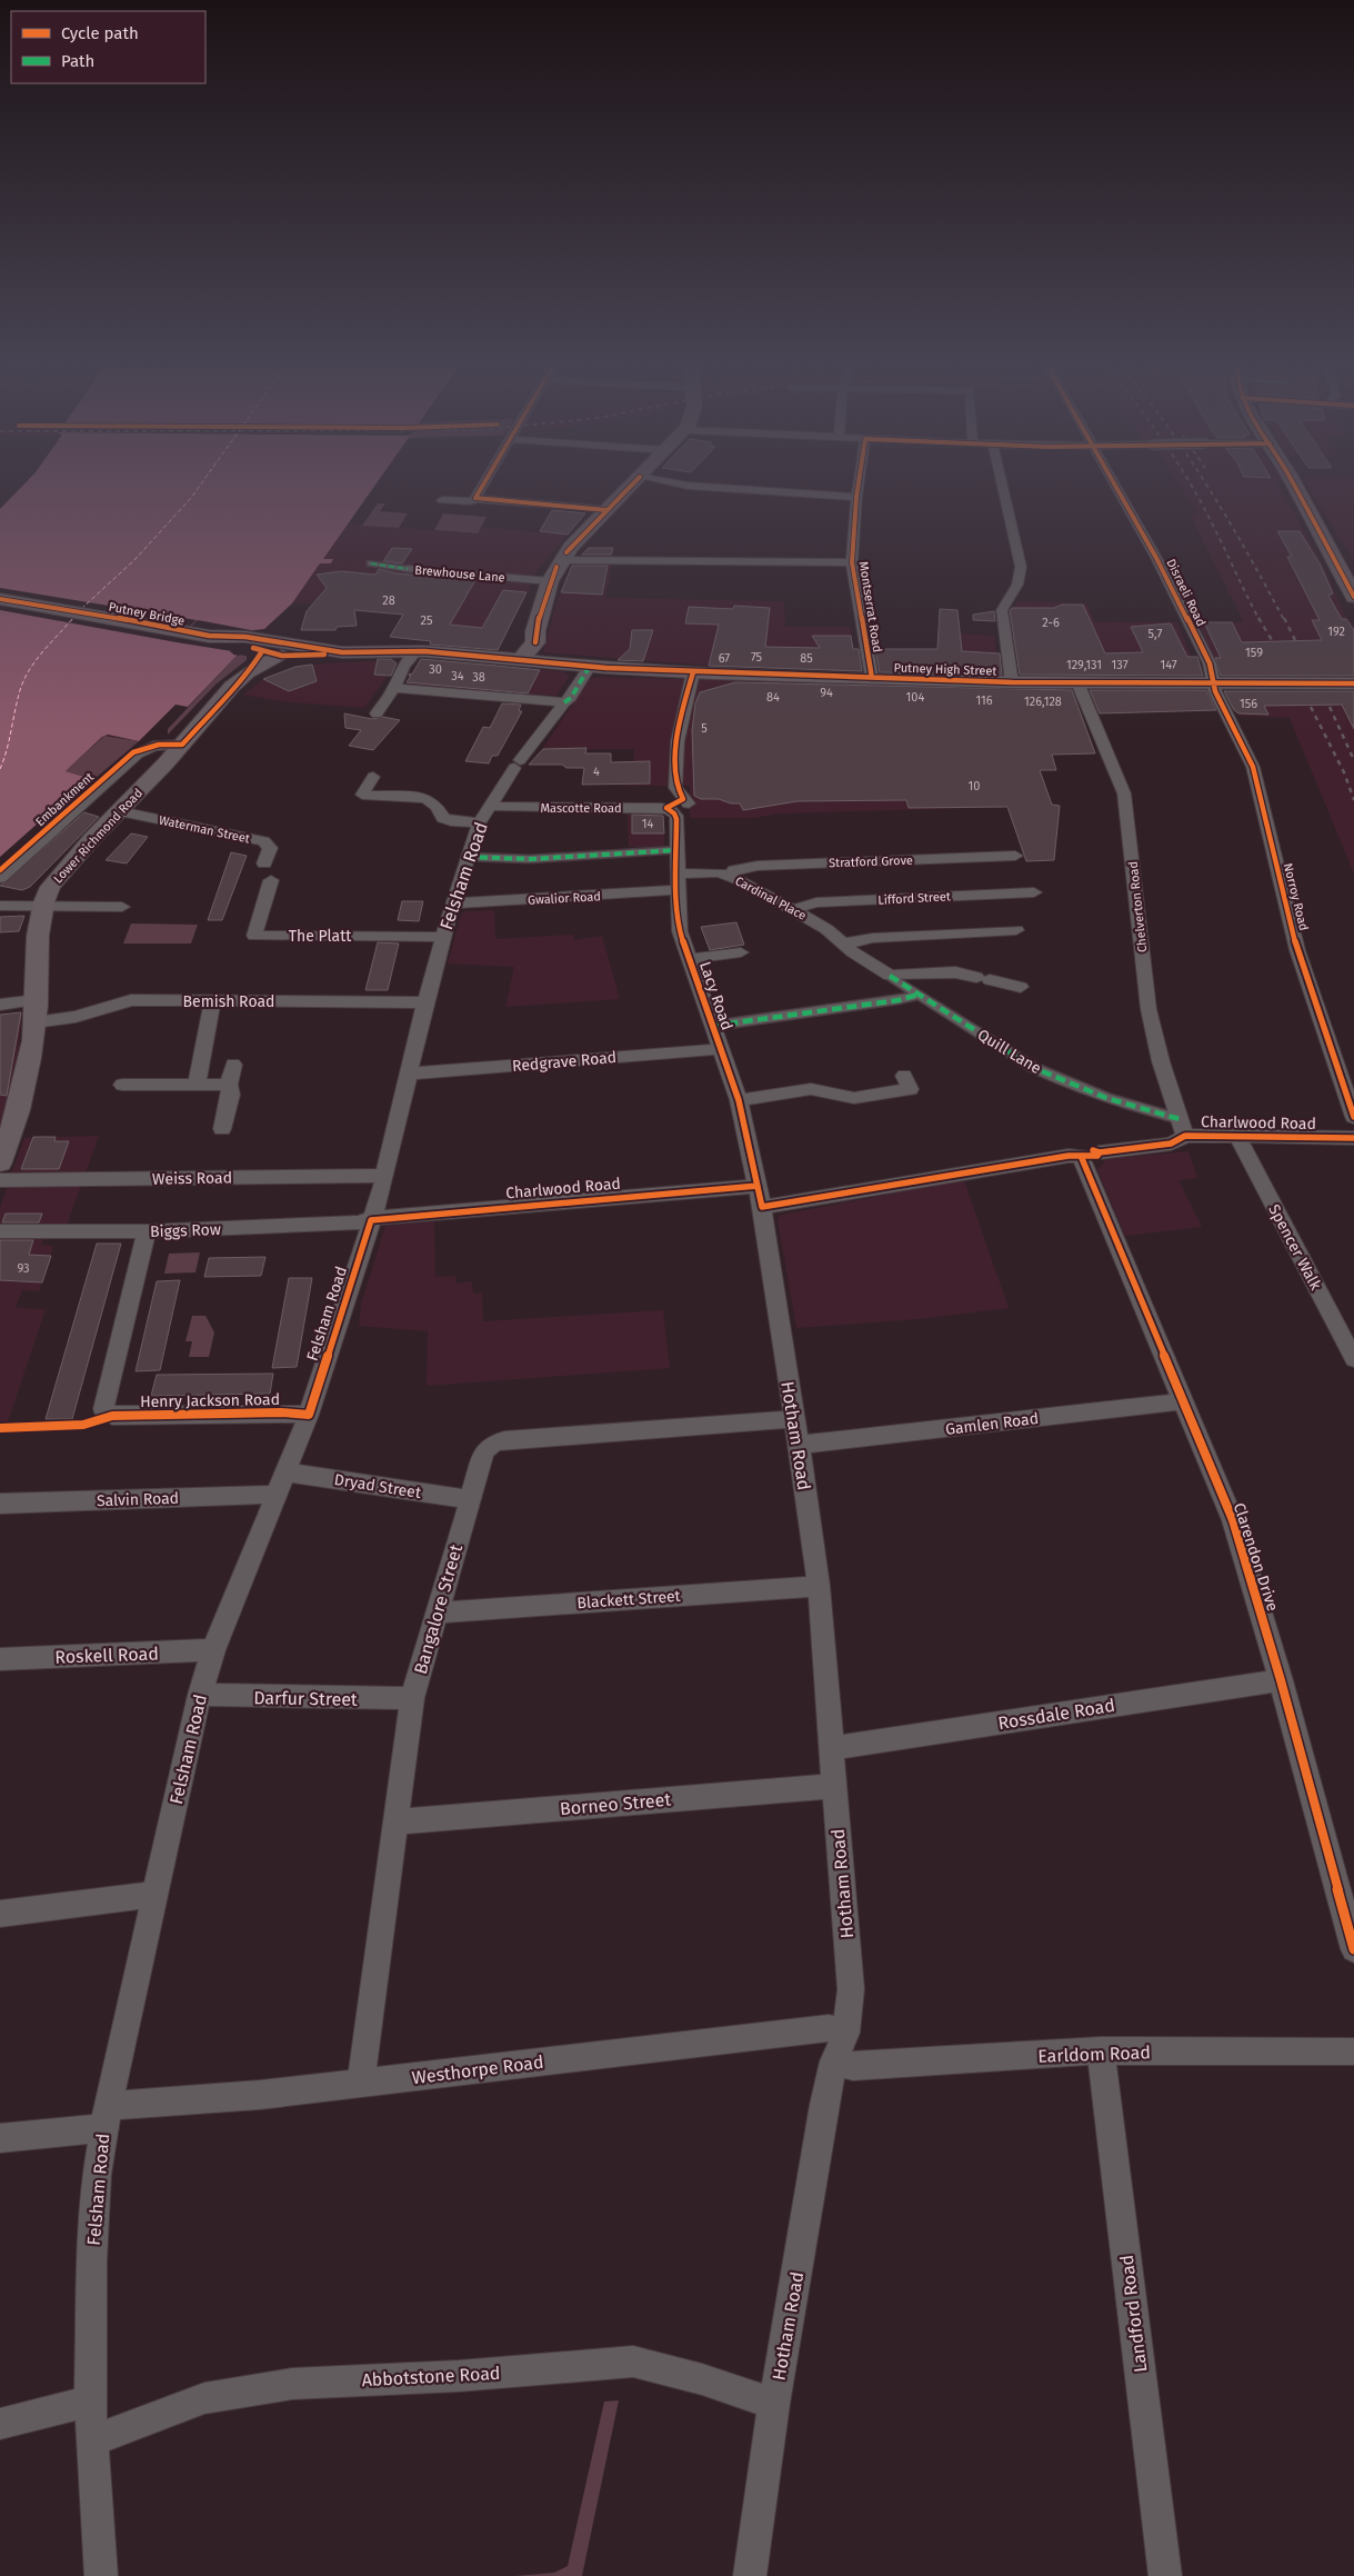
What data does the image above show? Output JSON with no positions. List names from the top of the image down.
{
  "streets": {
    "main road": ["Putney Bridge", "Putney High Street", "Lower Richmond Road"],
    "street": [
      "Brewhouse Lane",
      "Disraeli Road",
      "Montserrat Road",
      "Embankment",
      "Mascotte Road",
      "Waterman Street",
      "Stratford Grove",
      "Felsham Road",
      "Norroy Road",
      "Gwalior Road",
      "Cardinal Place",
      "Lifford Street",
      "Chelverton Road",
      "The Platt",
      "Lacy Road",
      "Bemish Road",
      "Quill Lane",
      "Redgrave Road",
      "Charlwood Road",
      "Weiss Road",
      "Biggs Row",
      "Spencer Walk",
      "Henry Jackson Road",
      "Gamlen Road",
      "Hotham Road",
      "Dryad Street",
      "Salvin Road",
      "Clarendon Drive",
      "Blackett Street",
      "Bangalore Street",
      "Roskell Road",
      "Darfur Street",
      "Rossdale Road",
      "Borneo Street",
      "Earldom Road",
      "Westhorpe Road",
      "Landford Road",
      "Abbotstone Road"
    ]
  },
  "crossings": [
    ["Disraeli Road", "Putney High Street"],
    ["Disraeli Road", "Norroy Road"],
    ["Montserrat Road", "Putney High Street"],
    ["Putney Bridge", "Putney High Street"],
    ["Putney Bridge", "Lower Richmond Road"],
    ["Putney High Street", "Felsham Road"],
    ["Putney High Street", "Norroy Road"],
    ["Putney High Street", "Chelverton Road"],
    ["Embankment", "Lower Richmond Road"],
    ["Mascotte Road", "Felsham Road"],
    ["Mascotte Road", "Lacy Road"],
    ["Waterman Street", "Lower Richmond Road"],
    ["Lower Richmond Road", "Bemish Road"],
    ["Stratford Grove", "Cardinal Place"],
    ["Felsham Road", "Gwalior Road"],
    ["Felsham Road", "The Platt"],
    ["Felsham Road", "Bemish Road"],
    ["Felsham Road", "Redgrave Road"],
    ["Felsham Road", "Charlwood Road"],
    ["Felsham Road", "Weiss Road"],
    ["Felsham Road", "Biggs Row"],
    ["Felsham Road", "Henry Jackson Road"],
    ["Felsham Road", "Dryad Street"],
    ["Felsham Road", "Salvin Road"],
    ["Felsham Road", "Roskell Road"],
    ["Felsham Road", "Darfur Street"],
    ["Felsham Road", "Westhorpe Road"],
    ["Felsham Road", "Abbotstone Road"],
    ["Gwalior Road", "Lacy Road"],
    ["Cardinal Place", "Lifford Street"],
    ["Cardinal Place", "Lacy Road"],
    ["Cardinal Place", "Quill Lane"],
    ["Chelverton Road", "Quill Lane"],
    ["Chelverton Road", "Charlwood Road"],
    ["Lacy Road", "Redgrave Road"],
    ["Lacy Road", "Charlwood Road"],
    ["Lacy Road", "Hotham Road"],
    ["Quill Lane", "Charlwood Road"],
    ["Charlwood Road", "Biggs Row"],
    ["Charlwood Road", "Spencer Walk"],
    ["Charlwood Road", "Hotham Road"],
    ["Charlwood Road", "Clarendon Drive"],
    ["Biggs Row", "Henry Jackson Road"],
    ["Gamlen Road", "Hotham Road"],
    ["Gamlen Road", "Clarendon Drive"],
    ["Gamlen Road", "Bangalore Street"],
    ["Hotham Road", "Blackett Street"],
    ["Hotham Road", "Bangalore Street"],
    ["Hotham Road", "Rossdale Road"],
    ["Hotham Road", "Borneo Street"],
    ["Hotham Road", "Earldom Road"],
    ["Hotham Road", "Westhorpe Road"],
    ["Hotham Road", "Abbotstone Road"],
    ["Dryad Street", "Salvin Road"],
    ["Dryad Street", "Bangalore Street"],
    ["Clarendon Drive", "Rossdale Road"],
    ["Blackett Street", "Bangalore Street"],
    ["Bangalore Street", "Darfur Street"],
    ["Bangalore Street", "Borneo Street"],
    ["Bangalore Street", "Westhorpe Road"],
    ["Earldom Road", "Landford Road"]
  ],
  "house_numbers": [
    "28",
    "25",
    "2-6",
    "192",
    "5,7",
    "159",
    "75",
    "67",
    "85",
    "129,131",
    "137",
    "147",
    "30",
    "34",
    "38",
    "94",
    "84",
    "104",
    "116",
    "126,128",
    "156",
    "5",
    "4",
    "10",
    "14",
    "93"
  ],
  "legend": ["Cycle path", "Path"]
}
